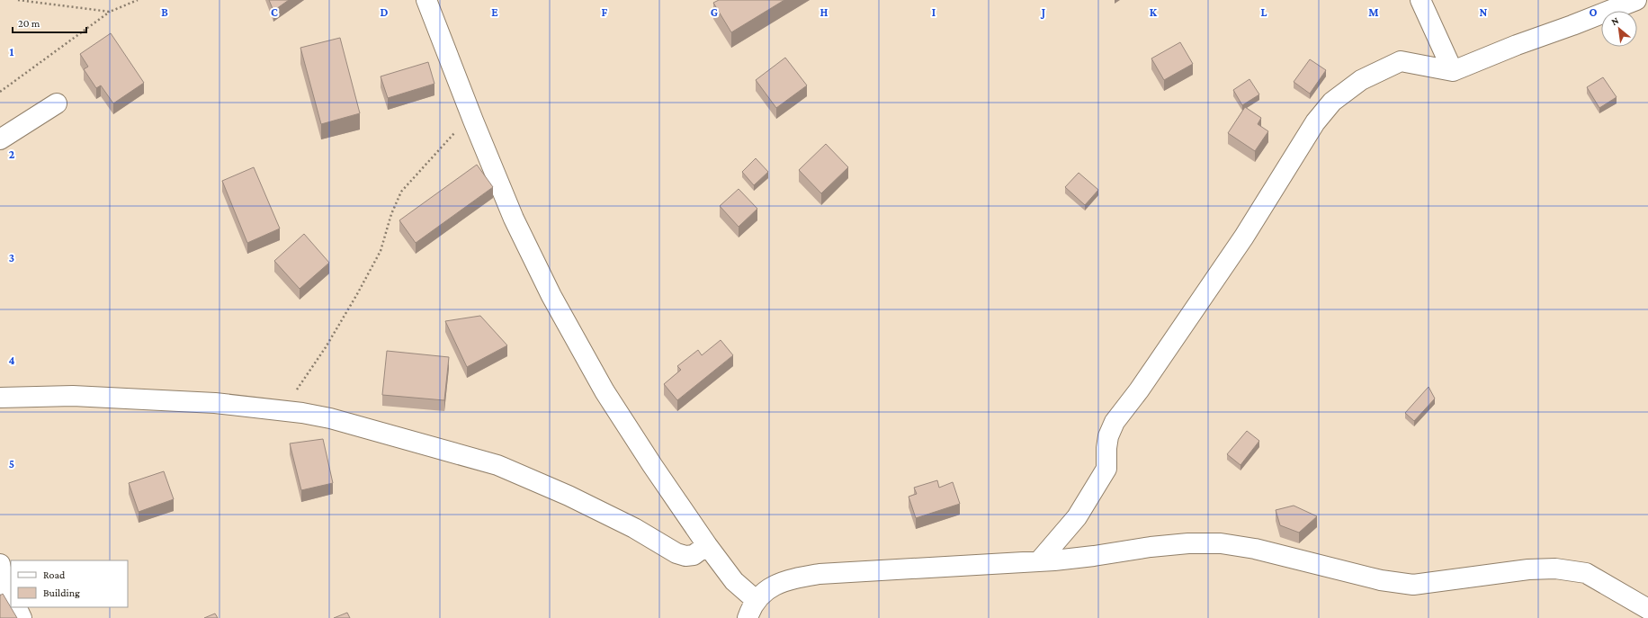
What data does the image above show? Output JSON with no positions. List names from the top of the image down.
{
  "legend": ["Road", "Building"],
  "scale_bar": "20 m",
  "north": "top left",
  "grid": {
    "columns": [
      "B",
      "C",
      "D",
      "E",
      "F",
      "G",
      "H",
      "I",
      "J",
      "K",
      "L",
      "M",
      "N",
      "O"
    ],
    "rows": [
      "1",
      "2",
      "3",
      "4",
      "5"
    ]
  }
}
